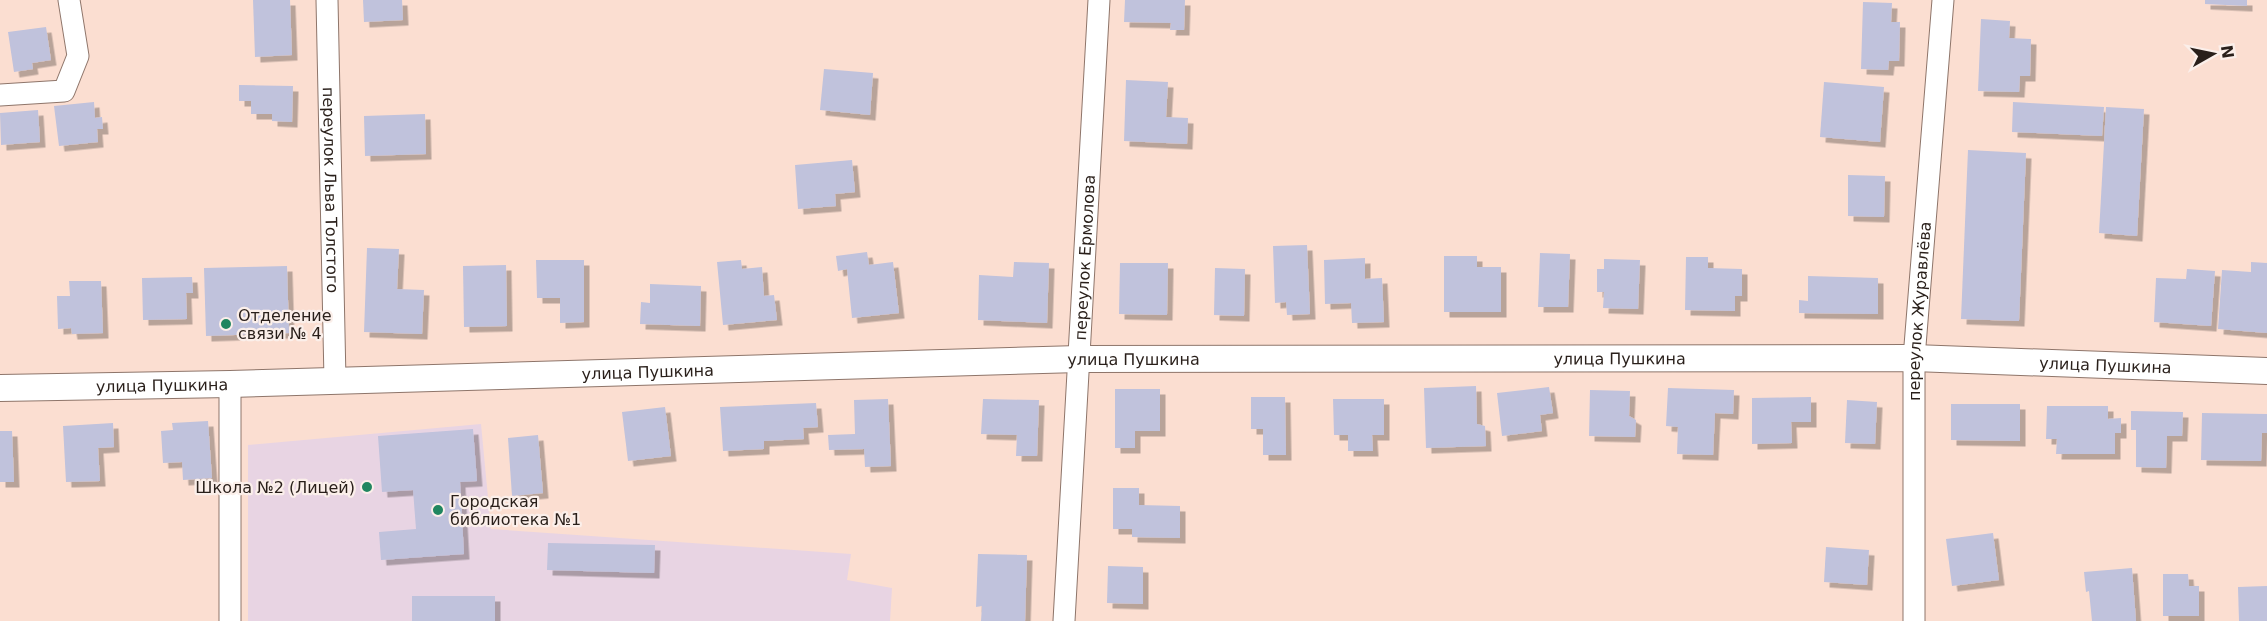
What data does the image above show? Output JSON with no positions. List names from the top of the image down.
{
  "streets": {
    "street": [
      "переулок Льва Толстого",
      "переулок Ермолова",
      "переулок Журавлёва",
      "улица Пушкина"
    ]
  },
  "crossings": [
    ["переулок Льва Толстого", "улица Пушкина"],
    ["переулок Ермолова", "улица Пушкина"],
    ["переулок Журавлёва", "улица Пушкина"]
  ],
  "places": ["Отделение связи № 4", "Школа №2 (Лицей)", "Городская библиотека №1"],
  "north": "right"
}
